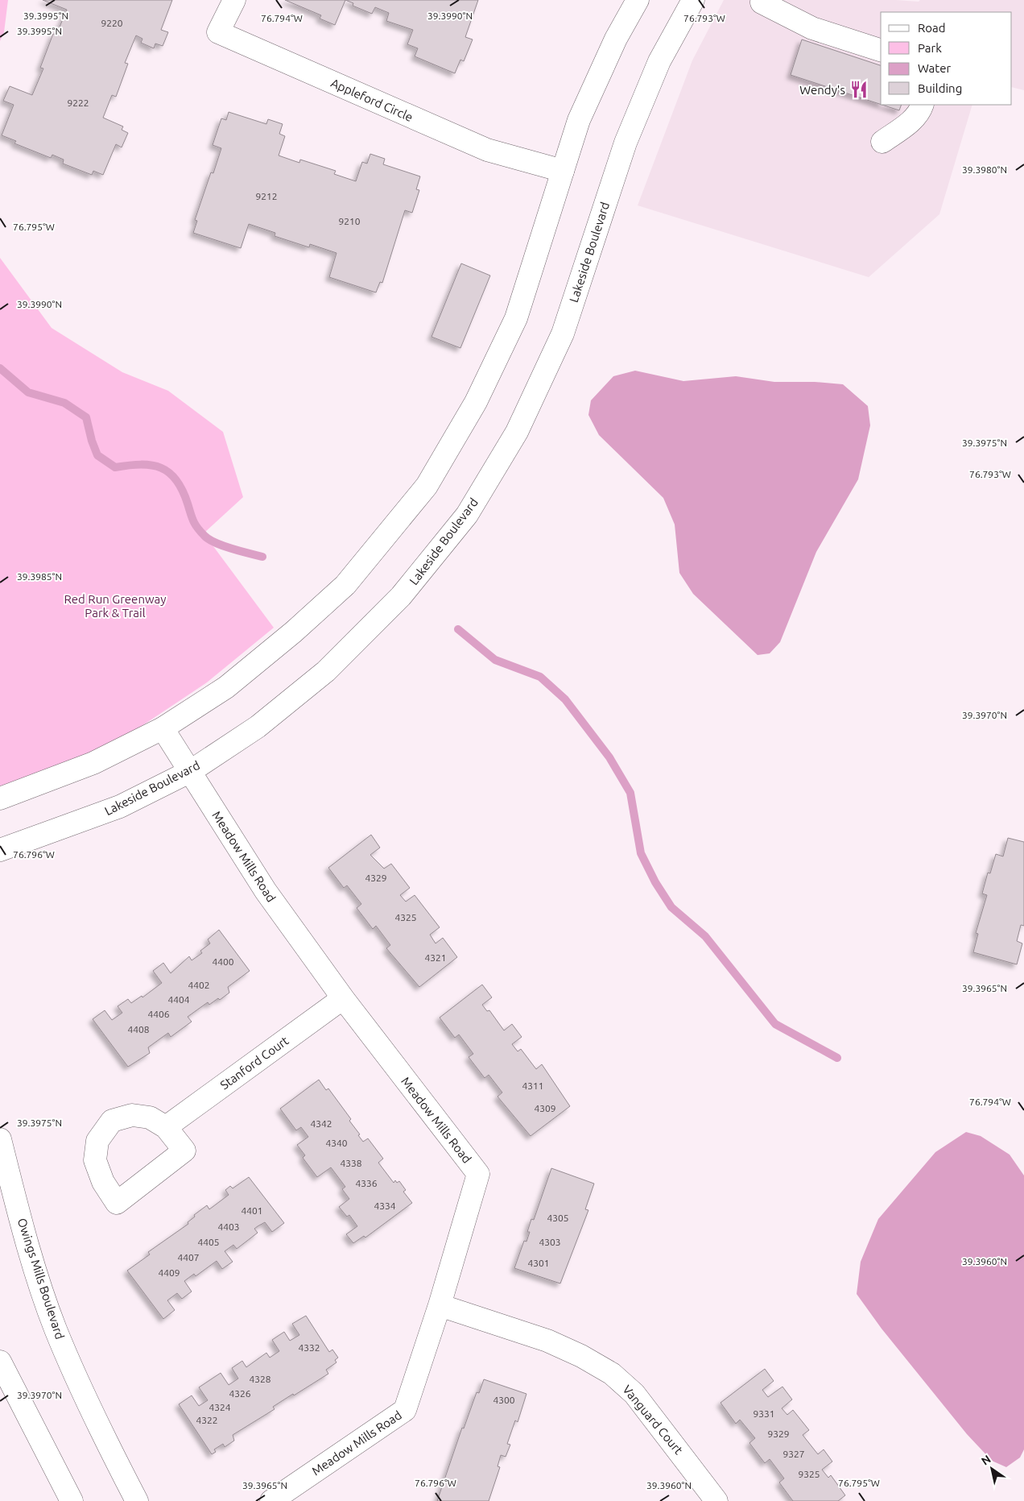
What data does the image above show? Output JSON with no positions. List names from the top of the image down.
{
  "streets": {
    "main road": [
      "Appleford Circle",
      "Lakeside Boulevard",
      "Meadow Mills Road",
      "Stanford Court",
      "Owings Mills Boulevard",
      "Vanguard Court"
    ]
  },
  "crossings": [
    ["Lakeside Boulevard", "Meadow Mills Road"],
    ["Meadow Mills Road", "Stanford Court"],
    ["Meadow Mills Road", "Vanguard Court"]
  ],
  "parks": ["Red Run Greenway Park & Trail"],
  "places": {
    "restaurant": ["Wendy's"]
  },
  "house_numbers": [
    "9220",
    "9222",
    "9212",
    "9210",
    "4329",
    "4325",
    "4321",
    "4400",
    "4402",
    "4404",
    "4406",
    "4408",
    "4311",
    "4309",
    "4342",
    "4340",
    "4338",
    "4336",
    "4334",
    "4401",
    "4305",
    "4403",
    "4405",
    "4303",
    "4407",
    "4301",
    "4409",
    "4332",
    "4328",
    "4326",
    "4300",
    "4324",
    "9331",
    "4322",
    "9329",
    "9327",
    "9325"
  ],
  "legend": [
    "Road",
    "Park",
    "Water",
    "Building"
  ],
  "north": "top left",
  "coordinates": [
    "39.3995°N",
    "39.3990°N",
    "76.794°W",
    "76.793°W",
    "39.3980°N",
    "76.795°W",
    "39.3975°N",
    "39.3985°N",
    "39.3970°N",
    "76.796°W",
    "39.3965°N",
    "39.3960°N"
  ]
}
